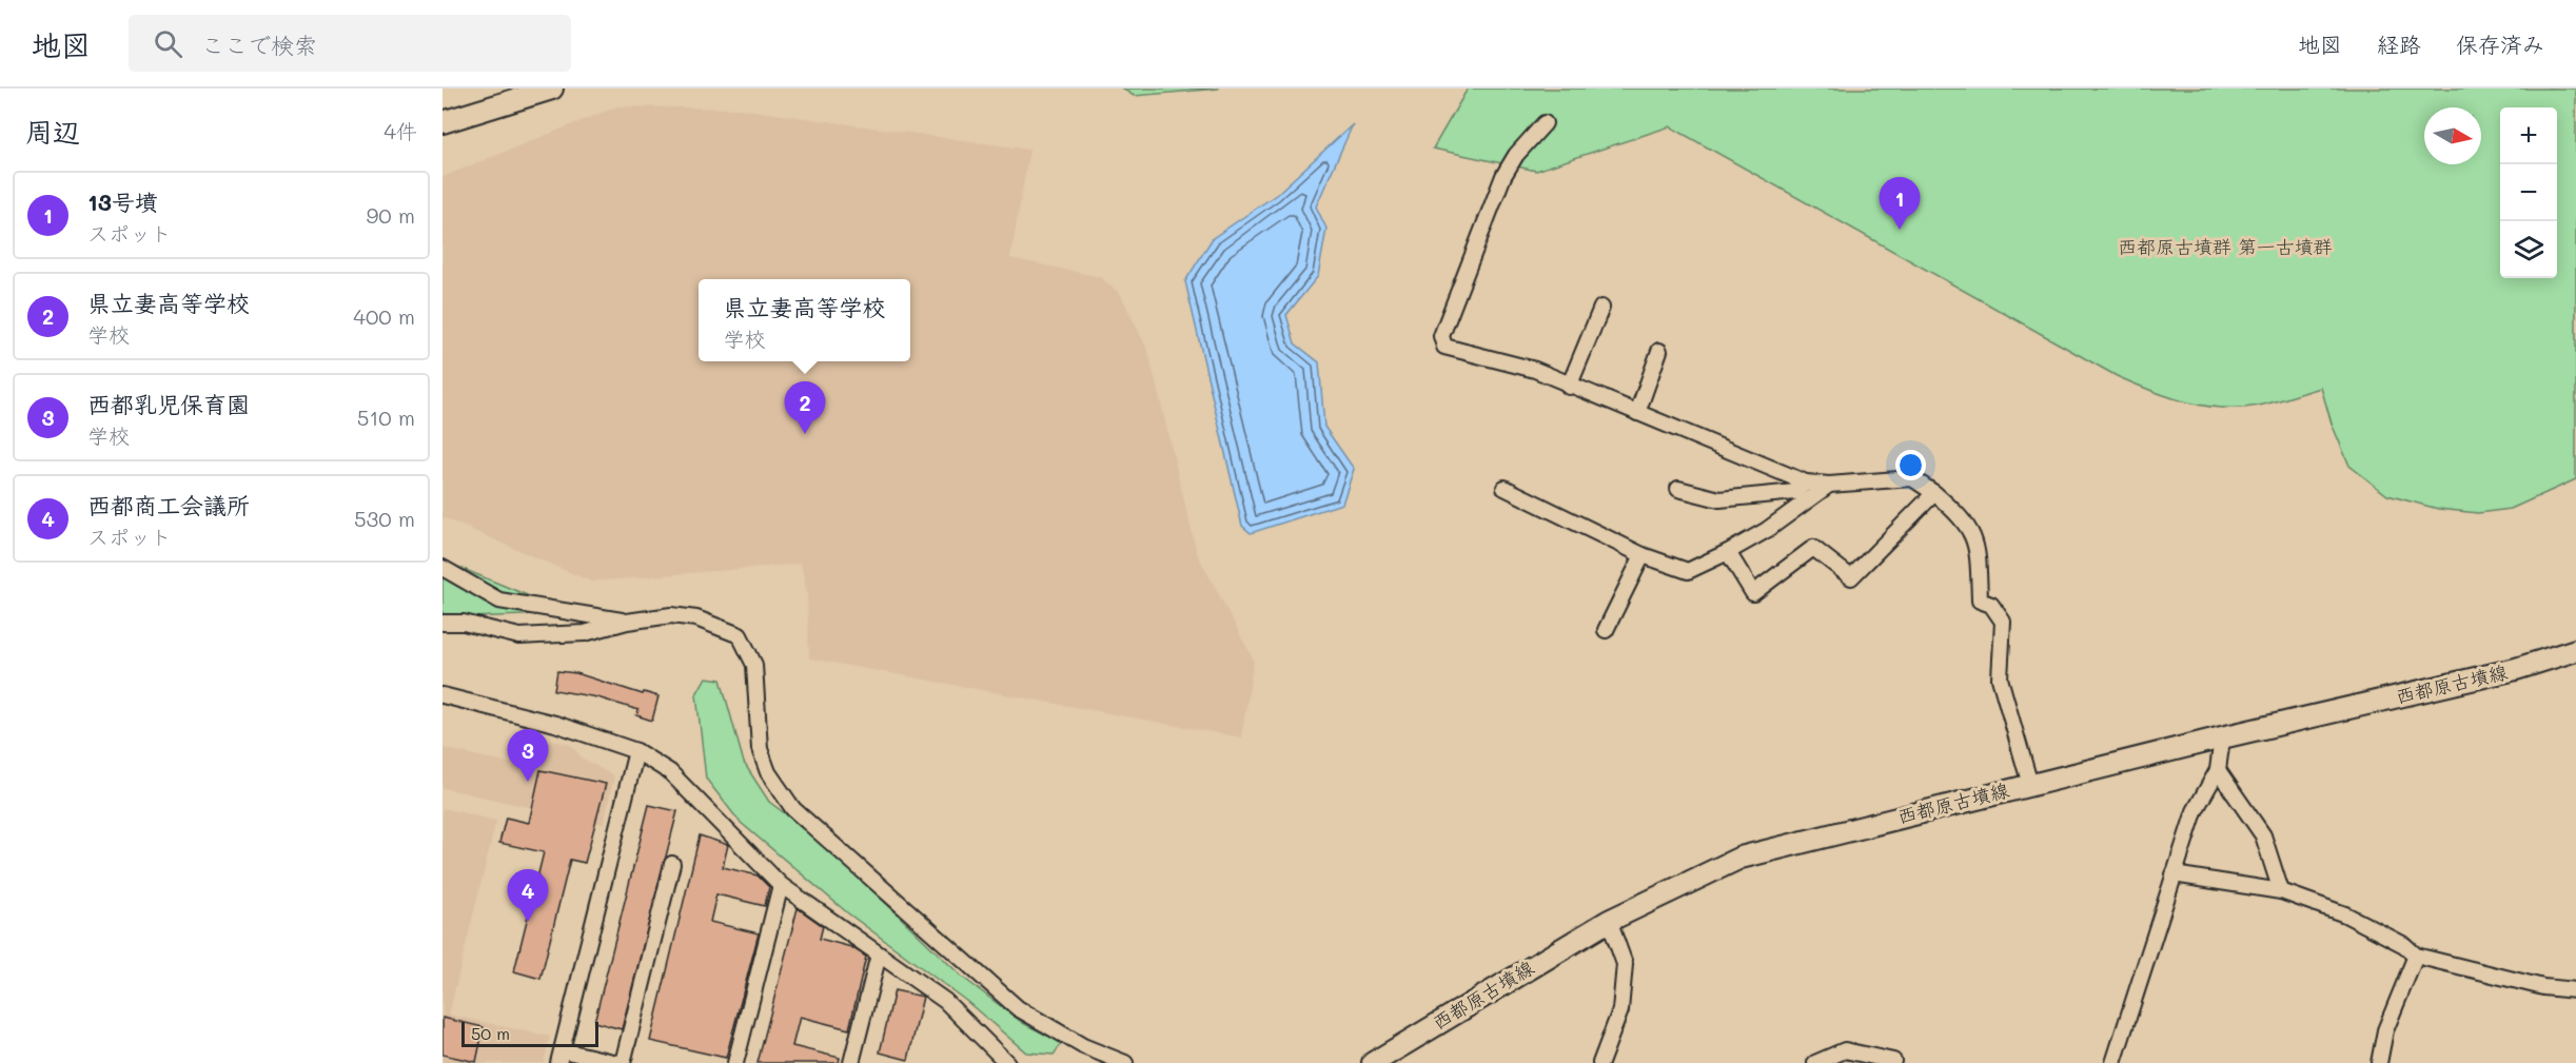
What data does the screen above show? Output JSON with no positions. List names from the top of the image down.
{
  "streets": {
    "main road": ["西都原古墳線"]
  },
  "parks": ["西都原古墳群 第一古墳群"],
  "scale_bar": "50 m",
  "north": "right",
  "page": {
    "header": "地図",
    "search": "ここで検索",
    "nav": ["地図", "経路", "保存済み"],
    "heading": ["周辺", "4件"],
    "map_buttons": ["+", "−"],
    "list": [
      {
        "mark": "1",
        "name": "13号墳",
        "note": "スポット",
        "value": "90 m"
      },
      {
        "mark": "2",
        "name": "県立妻高等学校",
        "note": "学校",
        "value": "400 m"
      },
      {
        "mark": "3",
        "name": "西都乳児保育園",
        "note": "学校",
        "value": "510 m"
      },
      {
        "mark": "4",
        "name": "西都商工会議所",
        "note": "スポット",
        "value": "530 m"
      }
    ],
    "pins": [
      "1",
      "2",
      "3",
      "4"
    ],
    "popup": ["県立妻高等学校", "学校"],
    "scale": "50 m"
  }
}
